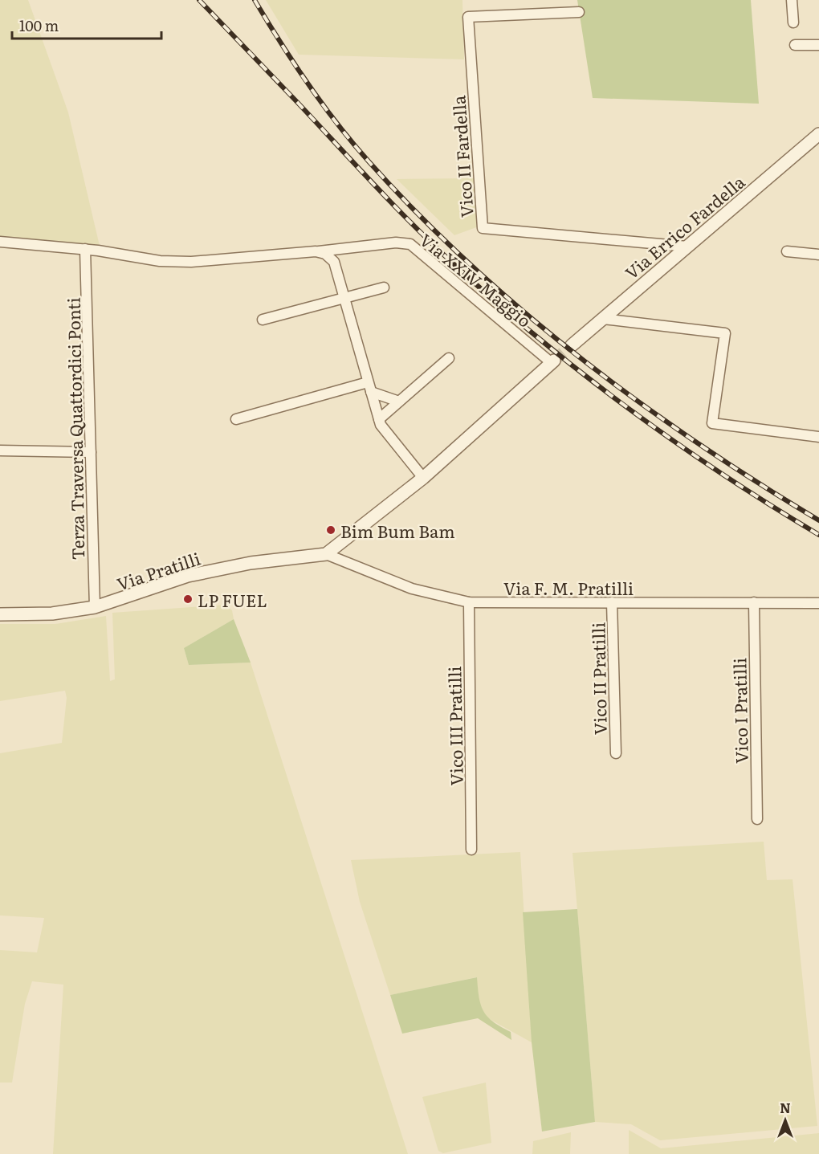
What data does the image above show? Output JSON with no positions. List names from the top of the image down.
{
  "streets": {
    "street": [
      "Vico II Fardella",
      "Via Errico Fardella",
      "Via XXIV Maggio",
      "Terza Traversa Quattordici Ponti",
      "Via Pratilli",
      "Via F. M. Pratilli",
      "Vico II Pratilli",
      "Vico I Pratilli",
      "Vico III Pratilli"
    ]
  },
  "crossings": [
    ["Vico II Fardella", "Via Errico Fardella"],
    ["Via XXIV Maggio", "Terza Traversa Quattordici Ponti"],
    ["Terza Traversa Quattordici Ponti", "Via Pratilli"],
    ["Via Pratilli", "Via F. M. Pratilli"],
    ["Via F. M. Pratilli", "Vico II Pratilli"],
    ["Via F. M. Pratilli", "Vico I Pratilli"],
    ["Via F. M. Pratilli", "Vico III Pratilli"]
  ],
  "places": ["Bim Bum Bam", "LP FUEL"],
  "scale_bar": "100 m",
  "north": "top"
}
